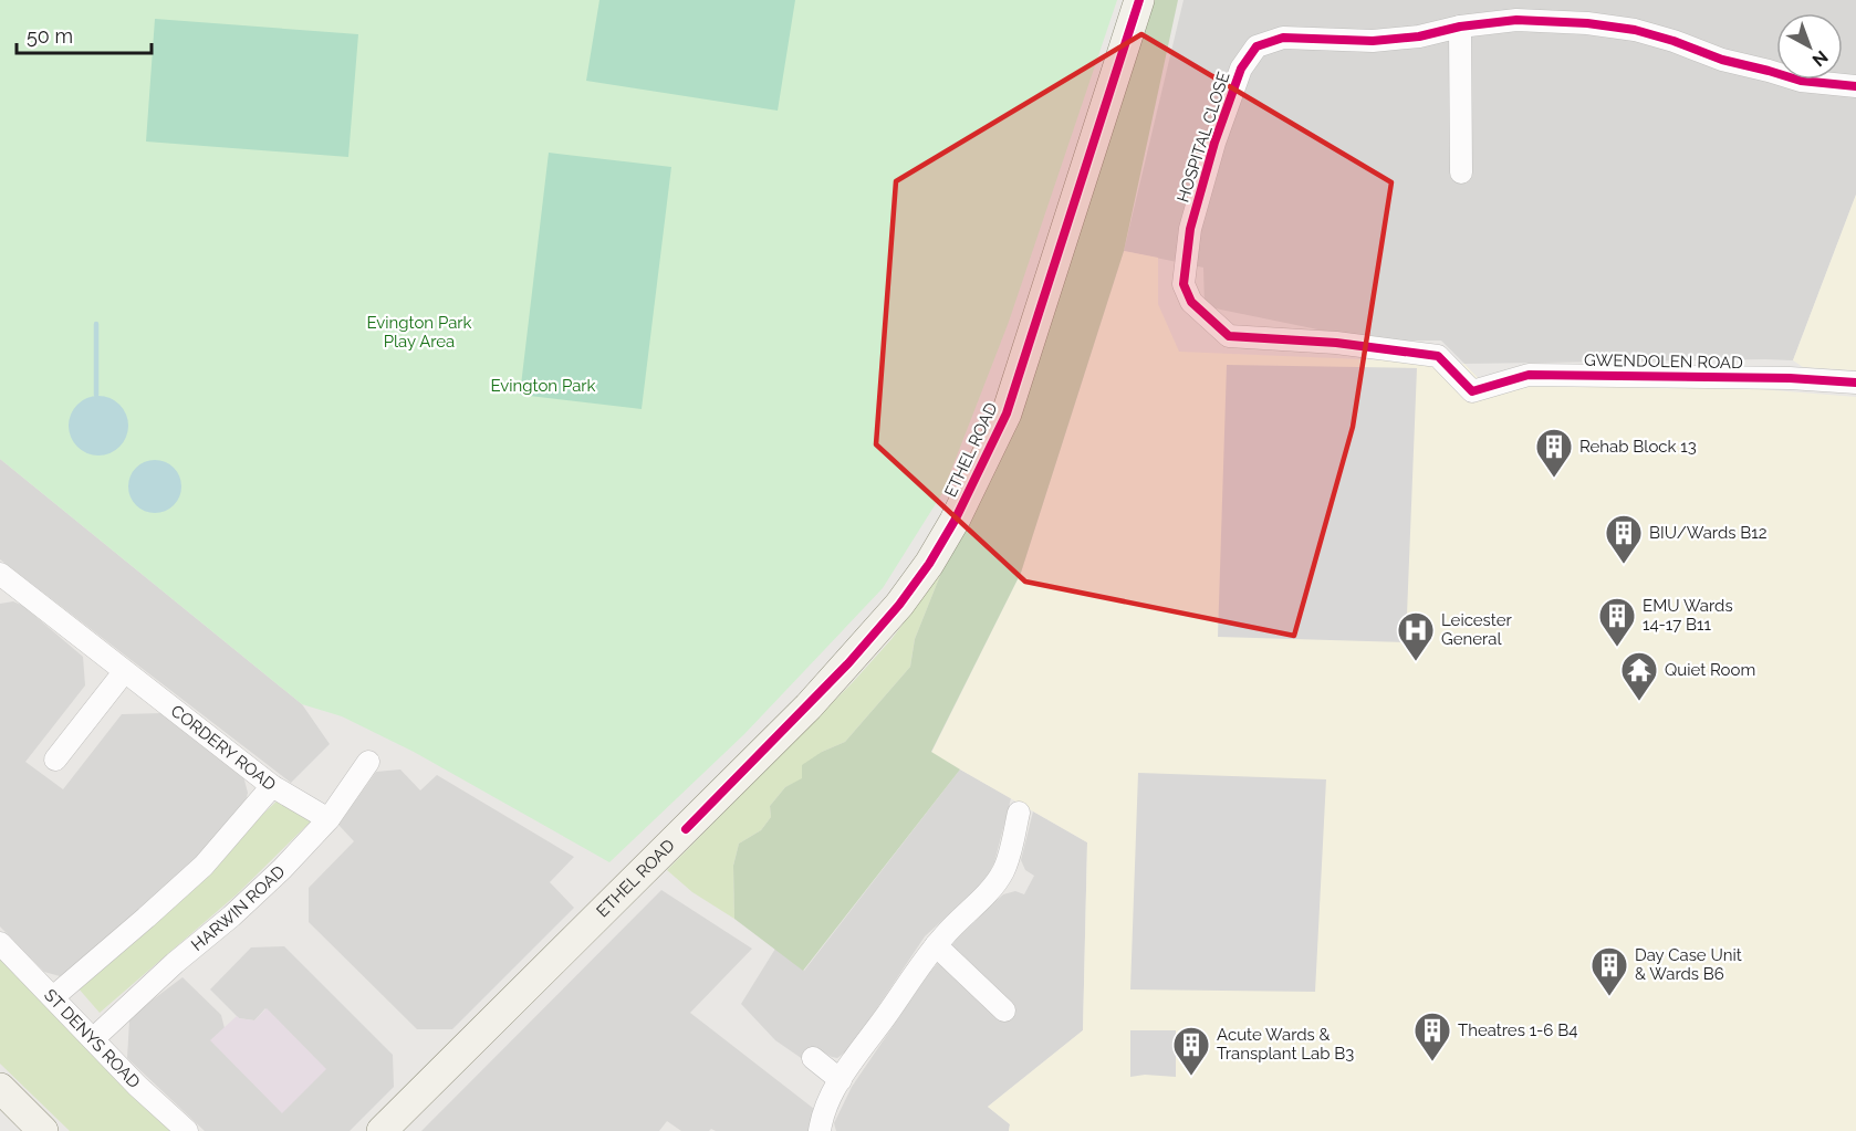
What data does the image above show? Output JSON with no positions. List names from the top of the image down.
{
  "streets": {
    "street": [
      "HOSPITAL CLOSE",
      "GWENDOLEN ROAD",
      "ETHEL ROAD",
      "CORDERY ROAD",
      "HARWIN ROAD",
      "ST DENYS ROAD"
    ]
  },
  "crossings": [
    ["HOSPITAL CLOSE", "GWENDOLEN ROAD"],
    ["CORDERY ROAD", "HARWIN ROAD"],
    ["HARWIN ROAD", "ST DENYS ROAD"]
  ],
  "parks": ["Evington Park Play Area", "Evington Park"],
  "places": {
    "building": [
      "Rehab Block 13",
      "BIU/Wards B12",
      "EMU Wards 14-17 B11",
      "Day Case Unit & Wards B6",
      "Theatres 1-6 B4",
      "Acute Wards & Transplant Lab B3"
    ],
    "hospital": ["Leicester General"],
    "temple": ["Quiet Room"]
  },
  "scale_bar": "50 m",
  "north": "bottom right"
}
